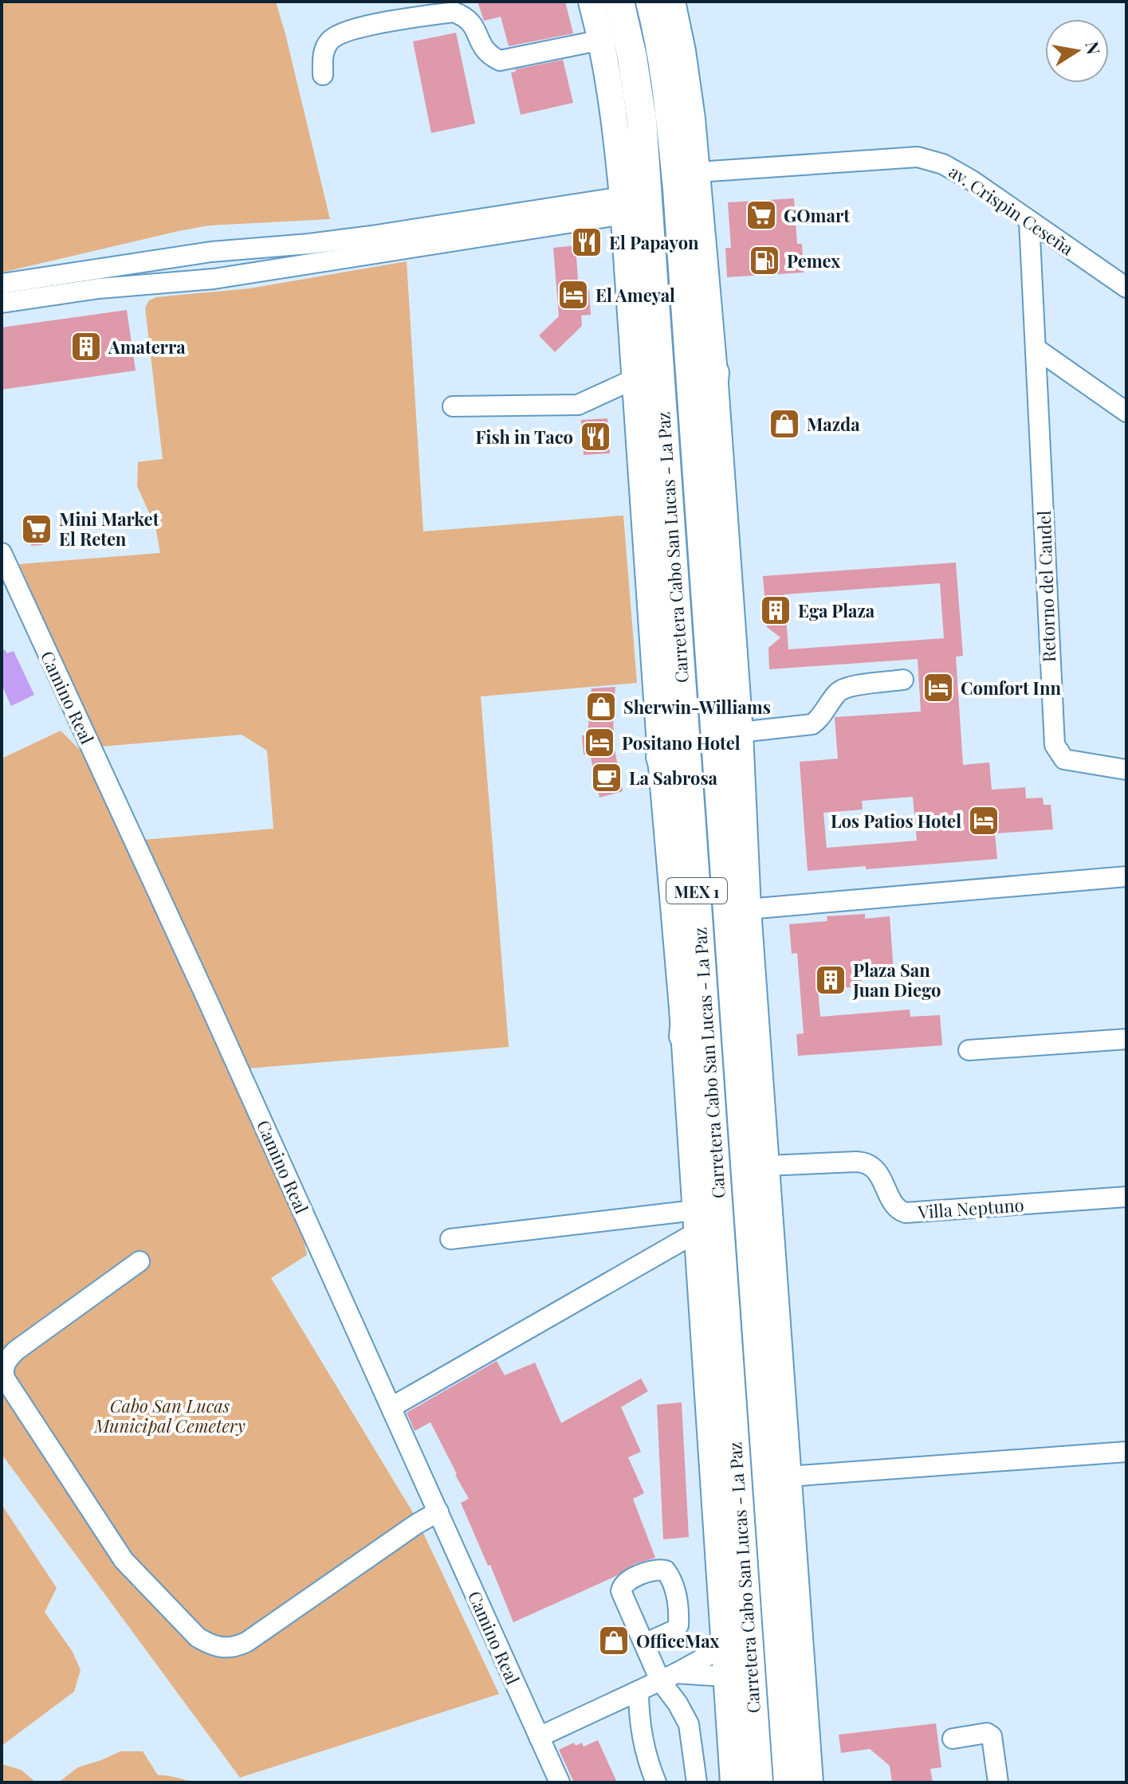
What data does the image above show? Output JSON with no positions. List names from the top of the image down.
{
  "streets": {
    "highway": ["Carretera Cabo San Lucas - La Paz", "MEX 1"],
    "street": [
      "av. Crispin Ceseña",
      "Retorno del Caudel",
      "Camino Real",
      "Villa Neptuno"
    ]
  },
  "crossings": [
    ["av. Crispin Ceseña", "Retorno del Caudel"]
  ],
  "parks": ["Cabo San Lucas Municipal Cemetery"],
  "places": {
    "supermarket": ["GOmart", "Mini Market El Reten"],
    "restaurant": ["El Papayon", "Fish in Taco"],
    "fuel station": ["Pemex"],
    "hotel": [
      "El Ameyal",
      "Comfort Inn",
      "Positano Hotel",
      "Los Patios Hotel"
    ],
    "building": ["Amaterra", "Ega Plaza", "Plaza San Juan Diego"],
    "shop": ["Mazda", "Sherwin-Williams", "OfficeMax"],
    "cafe": ["La Sabrosa"]
  },
  "north": "right"
}
